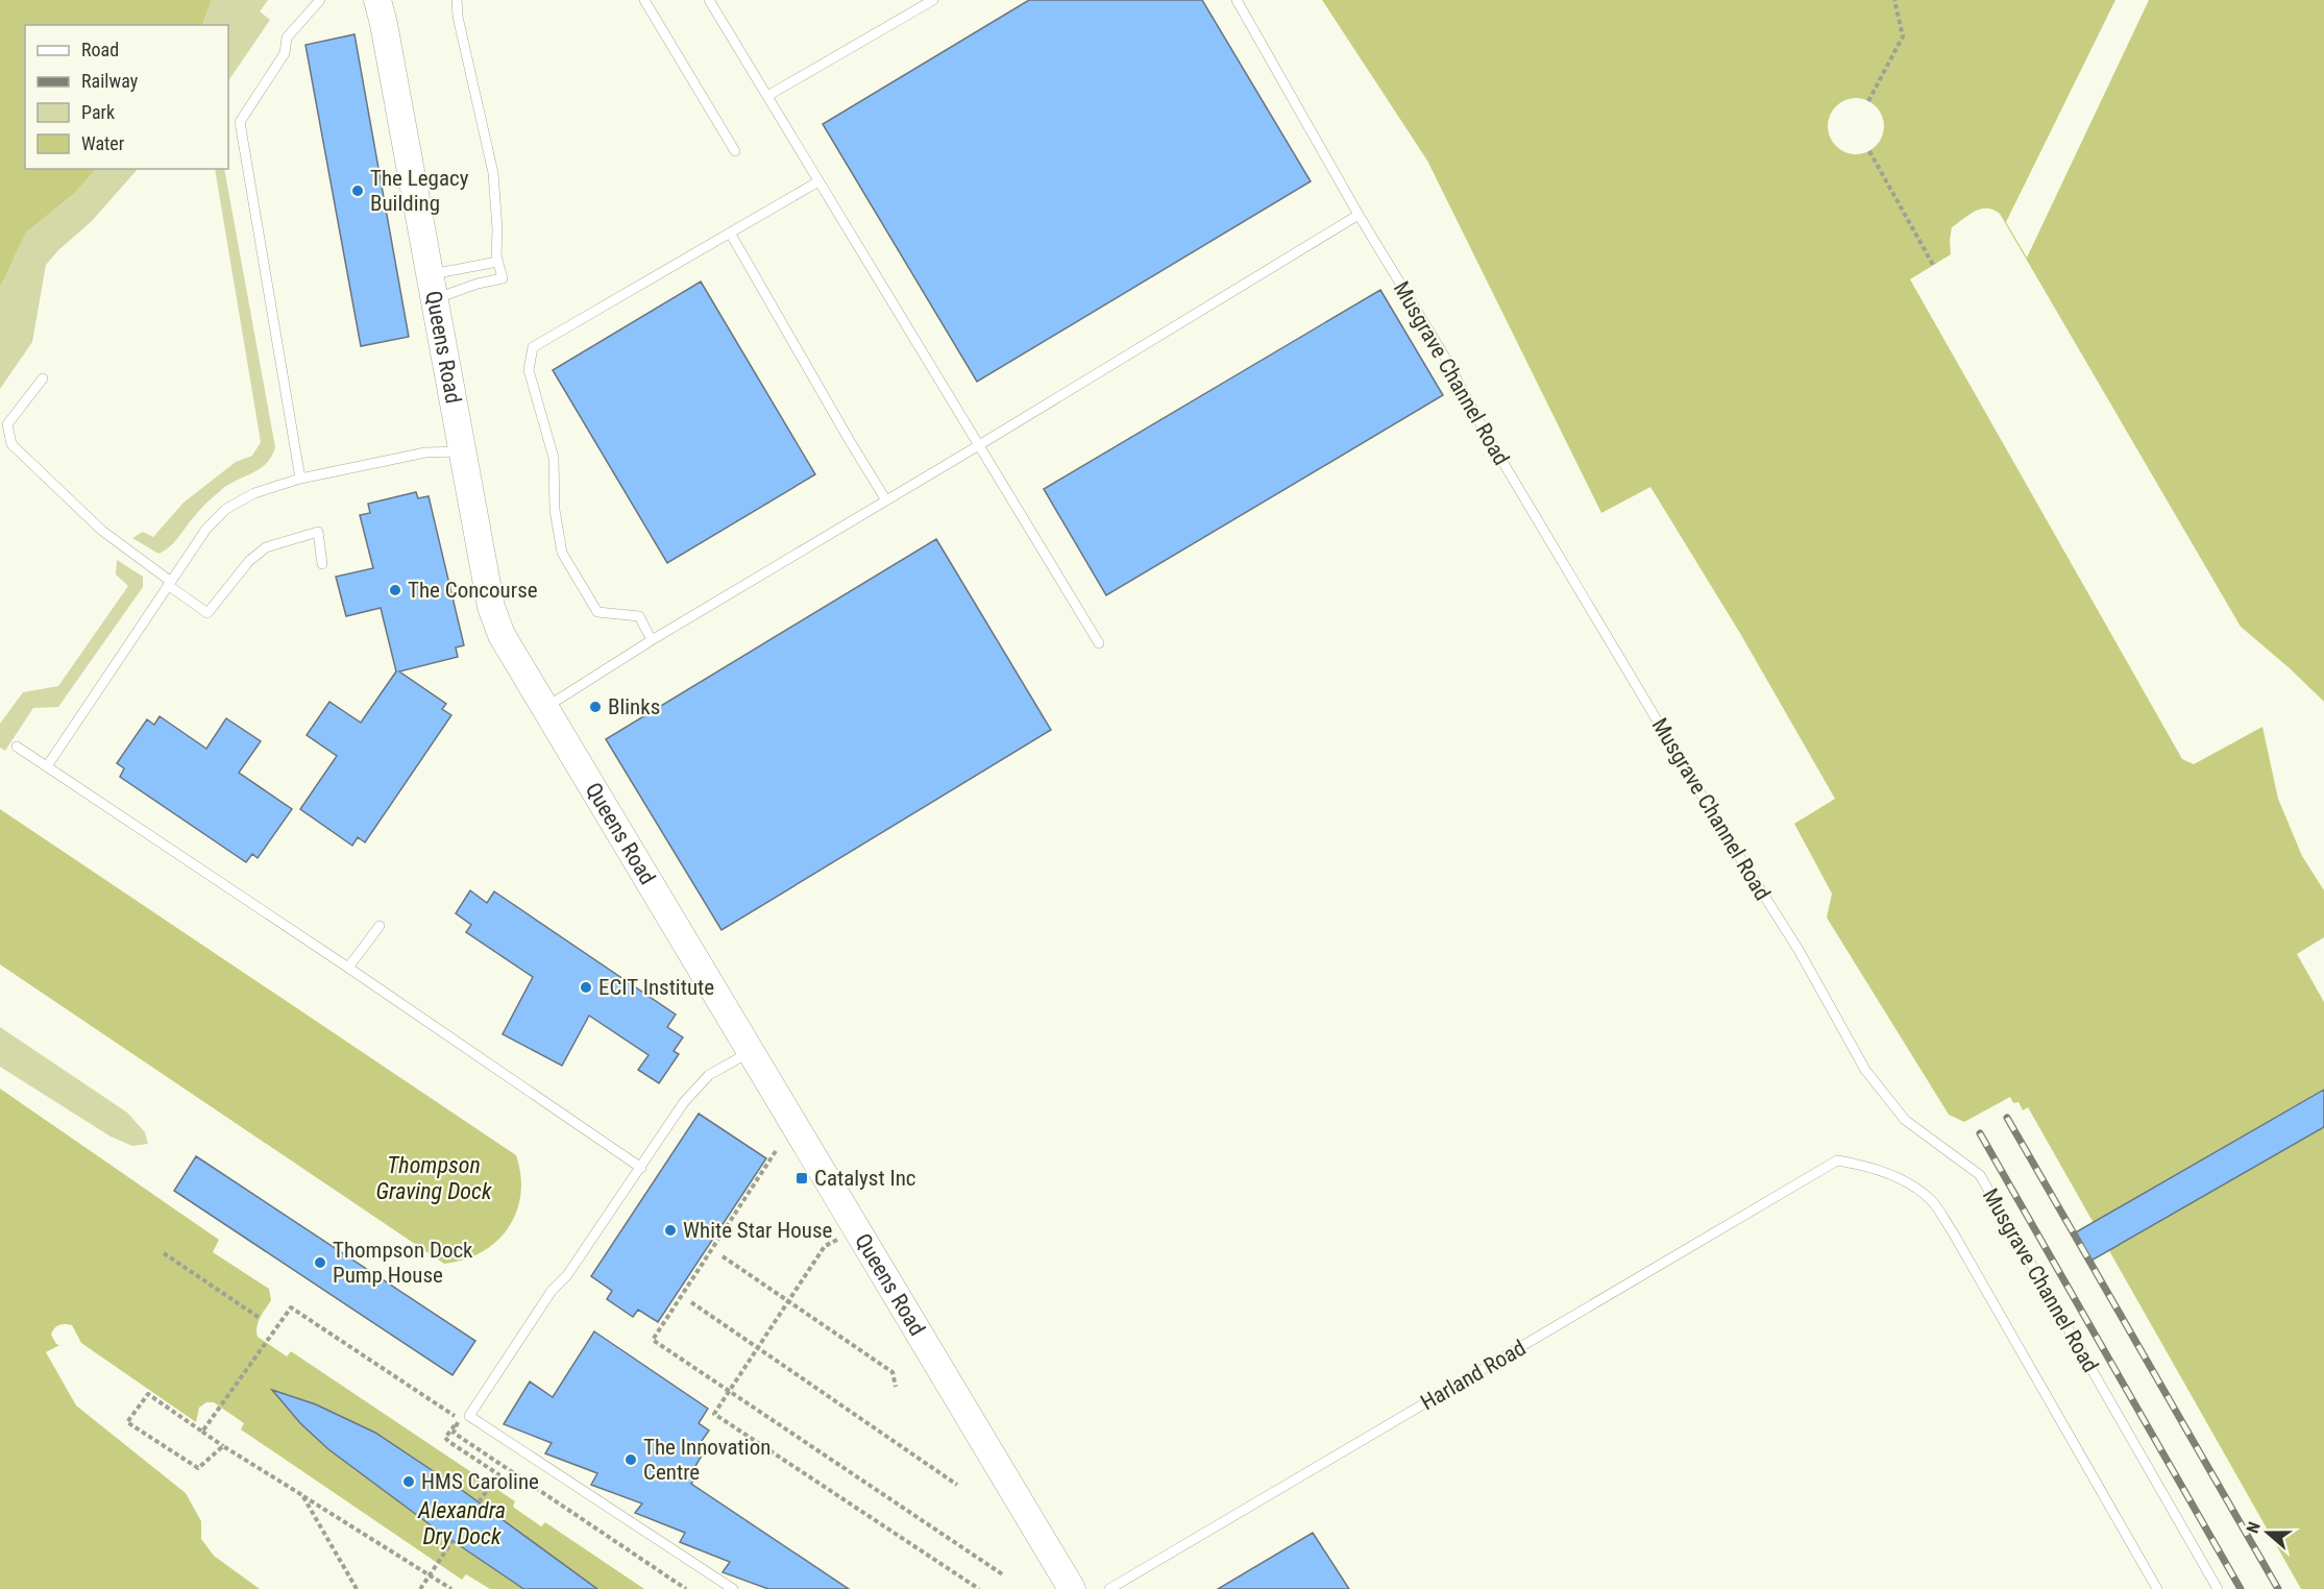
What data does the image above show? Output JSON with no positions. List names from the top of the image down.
{
  "streets": {
    "street": ["Queens Road"],
    "lane": ["Musgrave Channel Road", "Harland Road"]
  },
  "water": ["Thompson Graving Dock", "Alexandra Dry Dock"],
  "places": {
    "other": [
      "The Legacy Building",
      "The Concourse",
      "Blinks",
      "ECIT Institute",
      "White Star House",
      "Thompson Dock Pump House",
      "The Innovation Centre",
      "HMS Caroline"
    ],
    "transit": ["Catalyst Inc"]
  },
  "legend": [
    "Road",
    "Railway",
    "Park",
    "Water"
  ],
  "north": "left"
}
